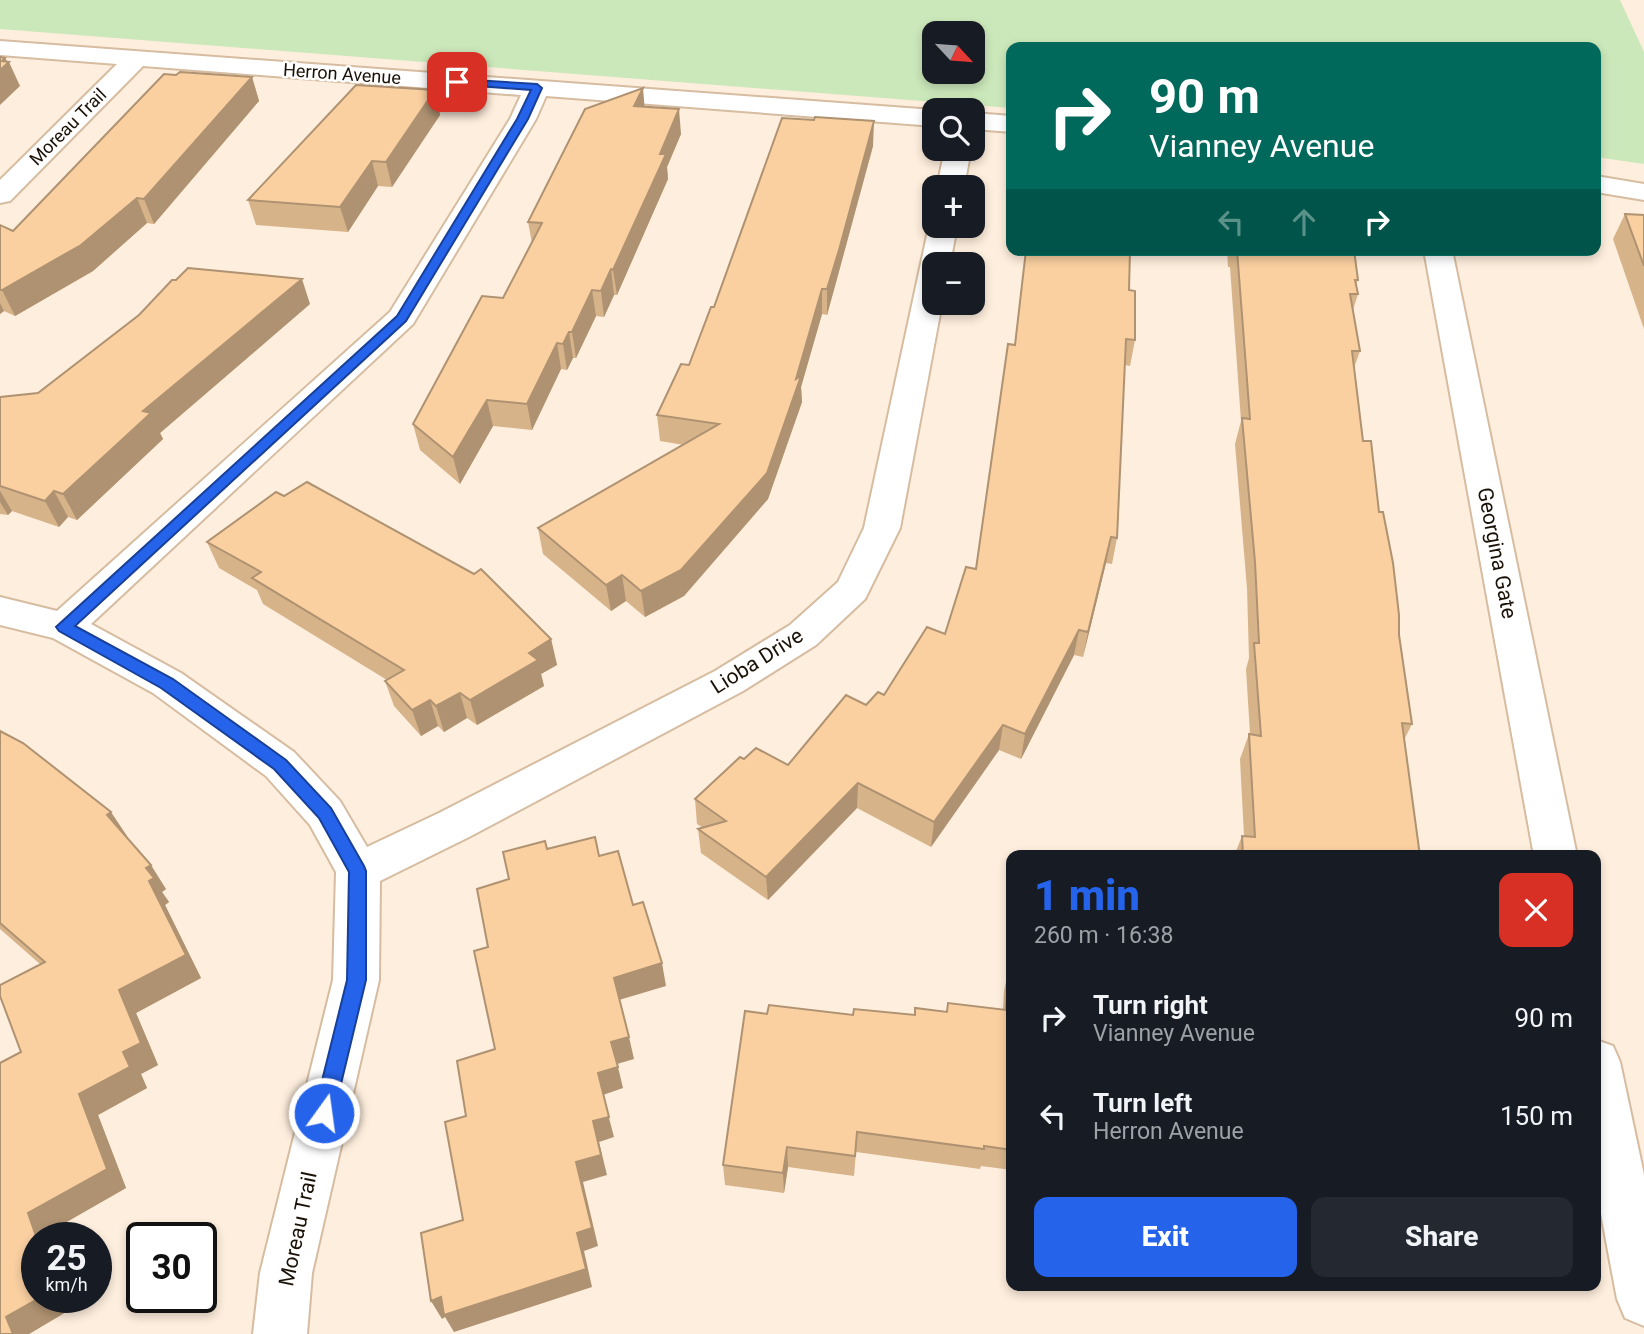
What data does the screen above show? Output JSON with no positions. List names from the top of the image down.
{
  "streets": {
    "street": [
      "Herron Avenue",
      "Moreau Trail",
      "Georgina Gate",
      "Lioba Drive"
    ]
  },
  "crossings": [
    ["Herron Avenue", "Moreau Trail"],
    ["Moreau Trail", "Lioba Drive"]
  ],
  "north": "bottom right",
  "page": {
    "map_buttons": ["+", "−"],
    "turn": ["90 m", "Vianney Avenue"],
    "heading": ["1 min", "260 m · 16:38"],
    "list": [
      {
        "name": "Turn right",
        "note": "Vianney Avenue",
        "value": "90 m"
      },
      {
        "name": "Turn left",
        "note": "Herron Avenue",
        "value": "150 m"
      }
    ],
    "buttons": ["Exit", "Share"],
    "speed": "25 km/h",
    "limit": "30"
  }
}
